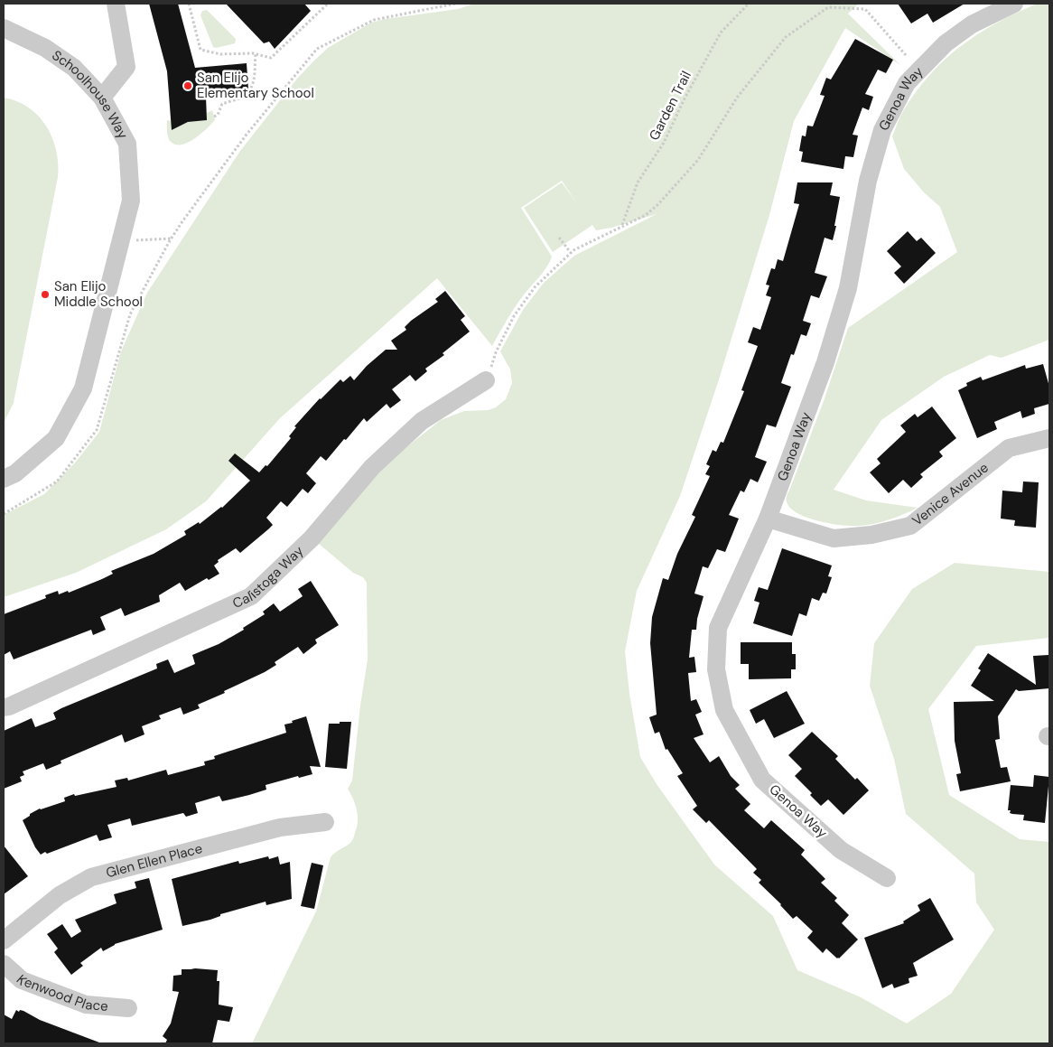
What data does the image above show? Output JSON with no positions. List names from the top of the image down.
{
  "streets": {
    "street": [
      "Schoolhouse Way",
      "Genoa Way",
      "Venice Avenue",
      "Calistoga Way",
      "Glen Ellen Place",
      "Kenwood Place"
    ],
    "path": ["Garden Trail"]
  },
  "crossings": [
    ["Genoa Way", "Venice Avenue"]
  ],
  "places": ["San Elijo Elementary School", "San Elijo Middle School"]
}
